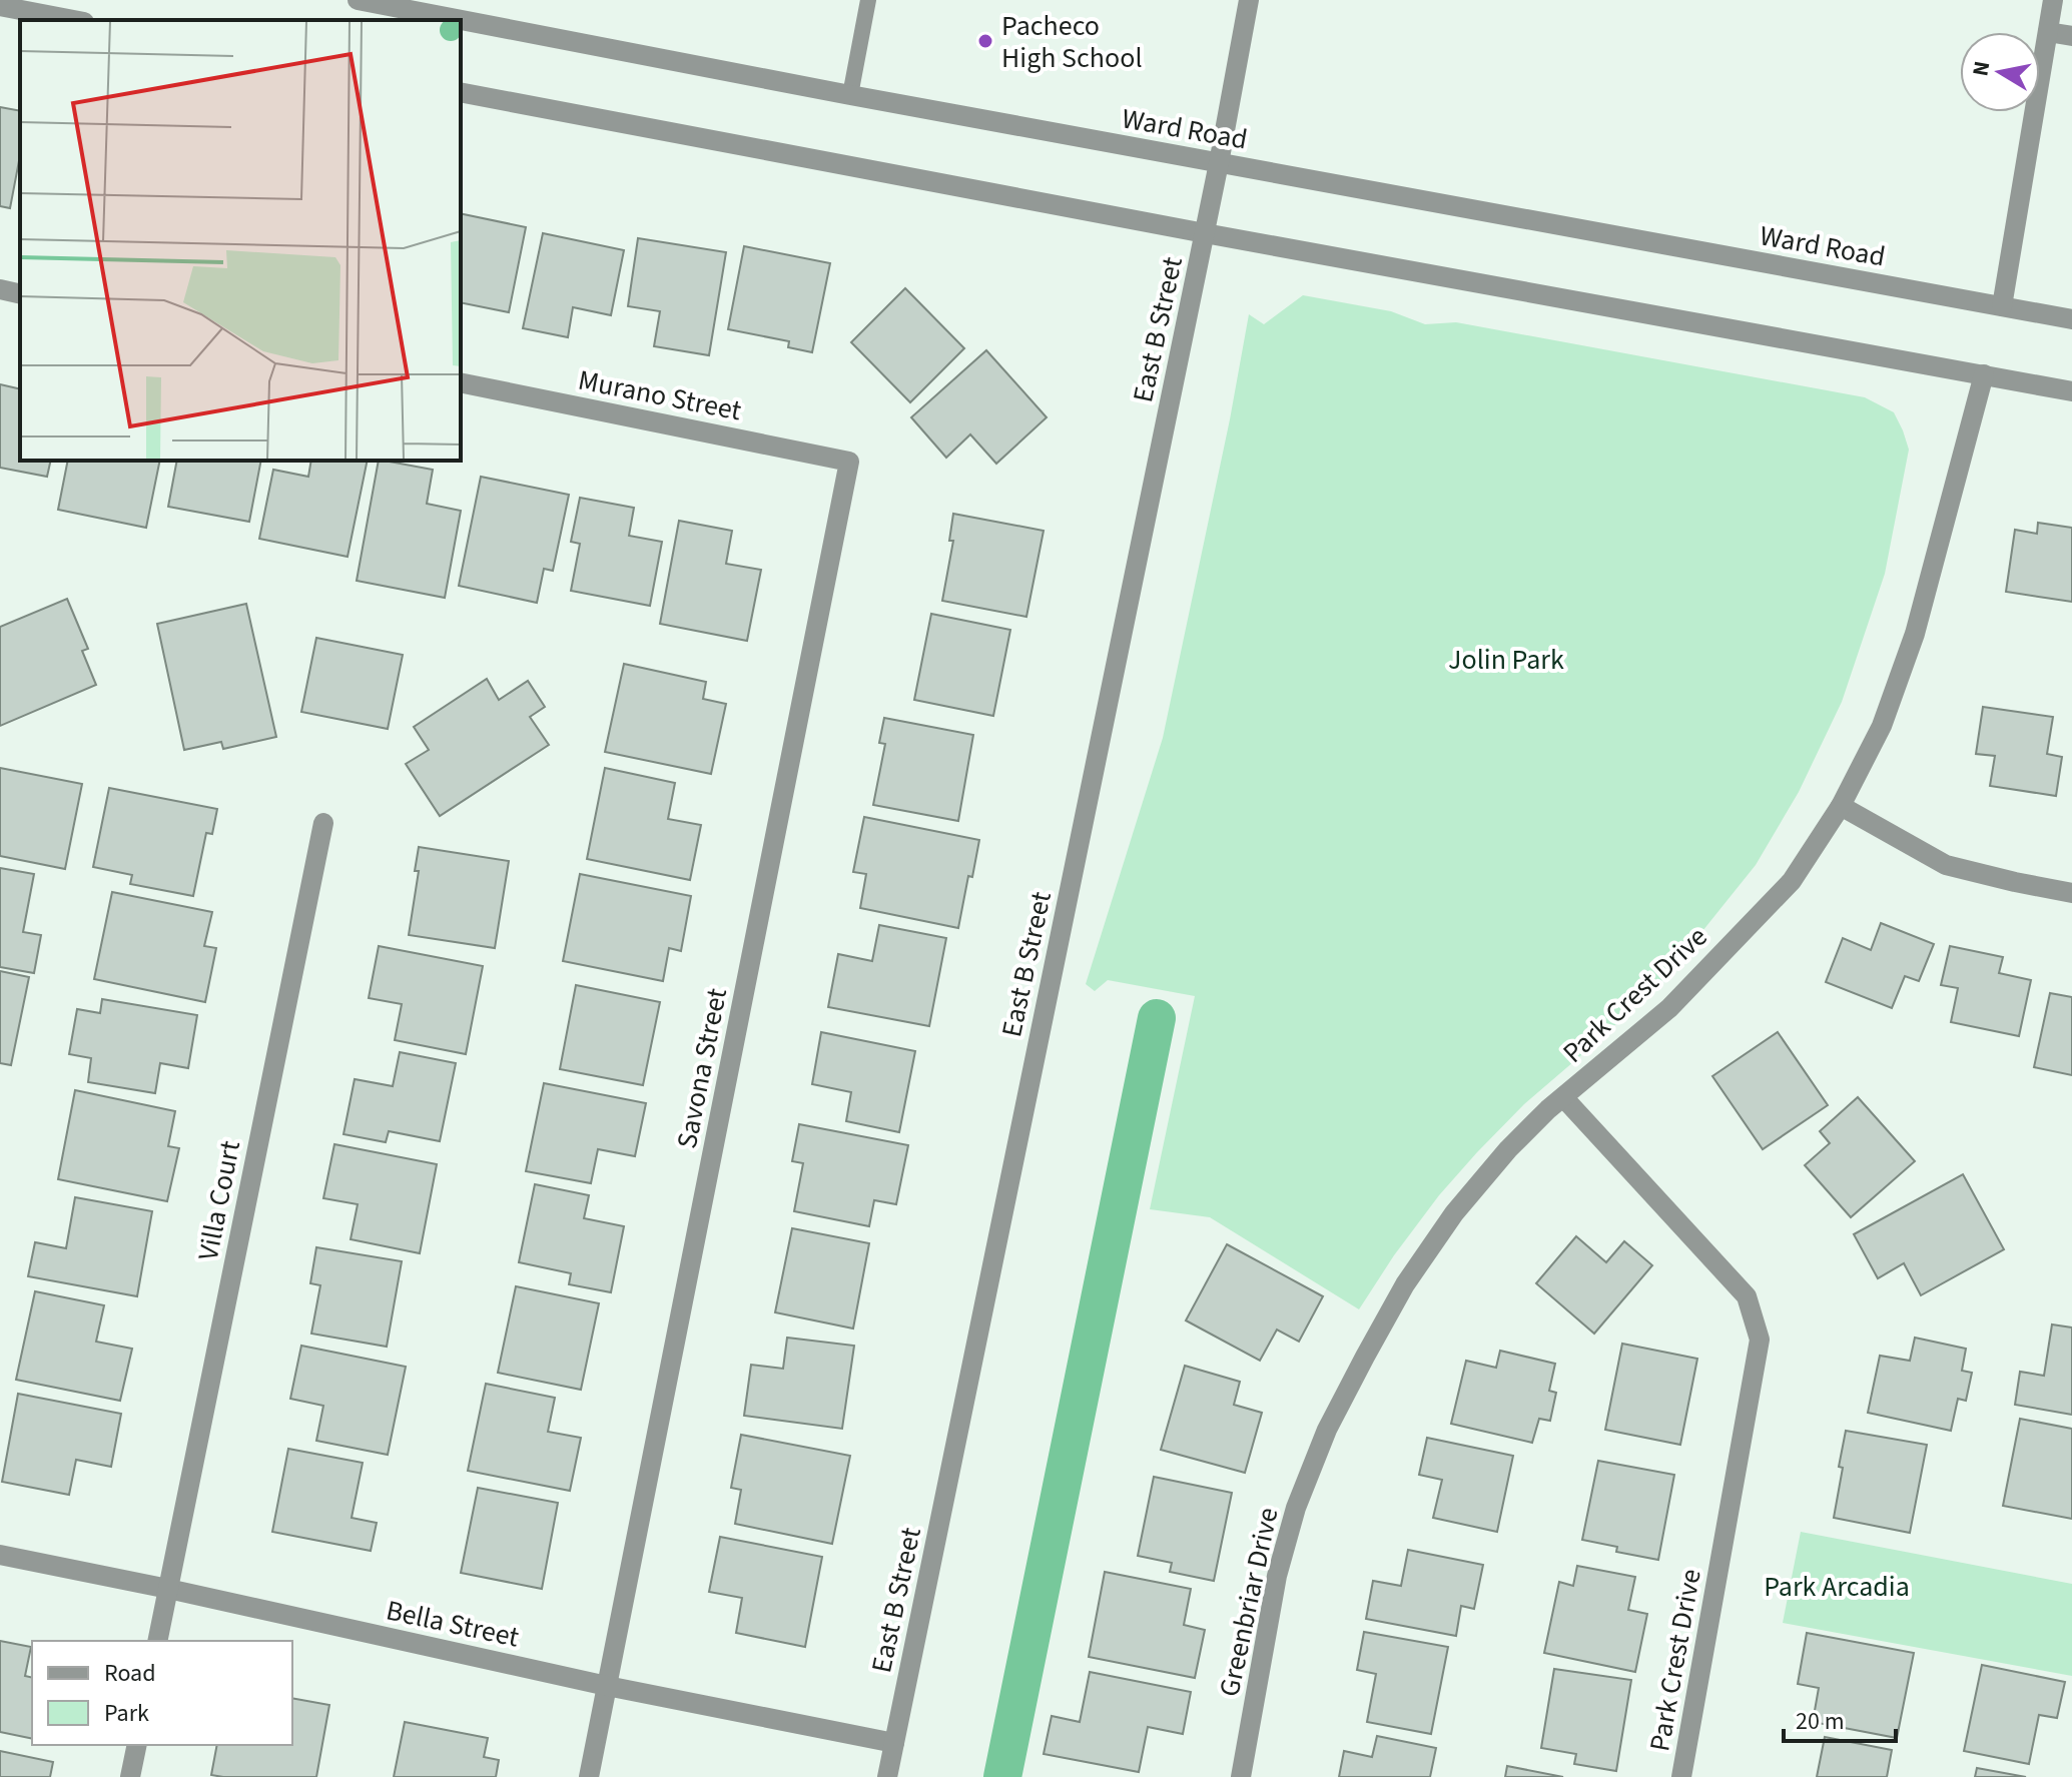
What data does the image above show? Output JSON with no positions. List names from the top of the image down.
{
  "streets": {
    "street": [
      "Ward Road",
      "East B Street",
      "Murano Street",
      "Park Crest Drive",
      "Savona Street",
      "Villa Court",
      "Greenbriar Drive",
      "Bella Street"
    ]
  },
  "crossings": [
    ["Ward Road", "East B Street"],
    ["East B Street", "Bella Street"],
    ["Murano Street", "Savona Street"],
    ["Park Crest Drive", "Greenbriar Drive"],
    ["Savona Street", "Bella Street"],
    ["Villa Court", "Bella Street"]
  ],
  "parks": ["Jolin Park", "Park Arcadia"],
  "places": ["Pacheco High School"],
  "legend": ["Road", "Park"],
  "scale_bar": "20 m",
  "north": "left"
}
